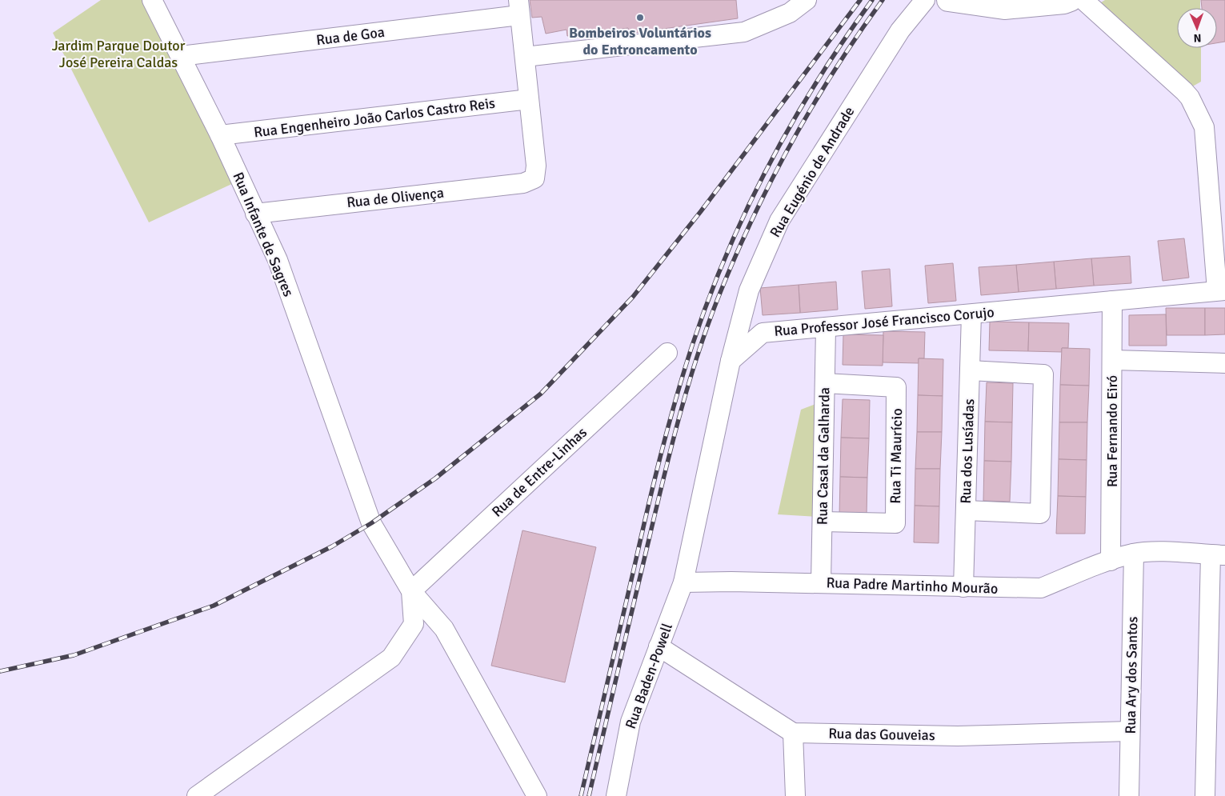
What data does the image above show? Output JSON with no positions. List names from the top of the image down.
{
  "streets": {
    "street": [
      "Rua de Goa",
      "Rua Engenheiro João Carlos Castro Reis",
      "Rua Eugénio de Andrade",
      "Rua de Olivença",
      "Rua Infante de Sagres",
      "Rua Professor José Francisco Corujo",
      "Rua Fernando Eiró",
      "Rua dos Lusíadas",
      "Rua Casal da Galharda",
      "Rua Ti Maurício",
      "Rua de Entre-Linhas",
      "Rua Padre Martinho Mourão",
      "Rua Ary dos Santos",
      "Rua Baden-Powell",
      "Rua das Gouveias"
    ]
  },
  "crossings": [
    ["Rua de Goa", "Rua Infante de Sagres"],
    ["Rua Engenheiro João Carlos Castro Reis", "Rua de Olivença"],
    ["Rua Engenheiro João Carlos Castro Reis", "Rua Infante de Sagres"],
    ["Rua Eugénio de Andrade", "Rua Professor José Francisco Corujo"],
    ["Rua de Olivença", "Rua Infante de Sagres"],
    ["Rua Infante de Sagres", "Rua de Entre-Linhas"],
    ["Rua Professor José Francisco Corujo", "Rua Fernando Eiró"],
    ["Rua Professor José Francisco Corujo", "Rua dos Lusíadas"],
    ["Rua Professor José Francisco Corujo", "Rua Casal da Galharda"],
    ["Rua Fernando Eiró", "Rua Padre Martinho Mourão"],
    ["Rua dos Lusíadas", "Rua Padre Martinho Mourão"],
    ["Rua Casal da Galharda", "Rua Ti Maurício"],
    ["Rua Casal da Galharda", "Rua Padre Martinho Mourão"],
    ["Rua Padre Martinho Mourão", "Rua Ary dos Santos"],
    ["Rua Padre Martinho Mourão", "Rua Baden-Powell"],
    ["Rua Ary dos Santos", "Rua das Gouveias"]
  ],
  "parks": ["Jardim Parque Doutor José Pereira Caldas"],
  "places": ["Bombeiros Voluntários do Entroncamento"],
  "north": "bottom"
}
